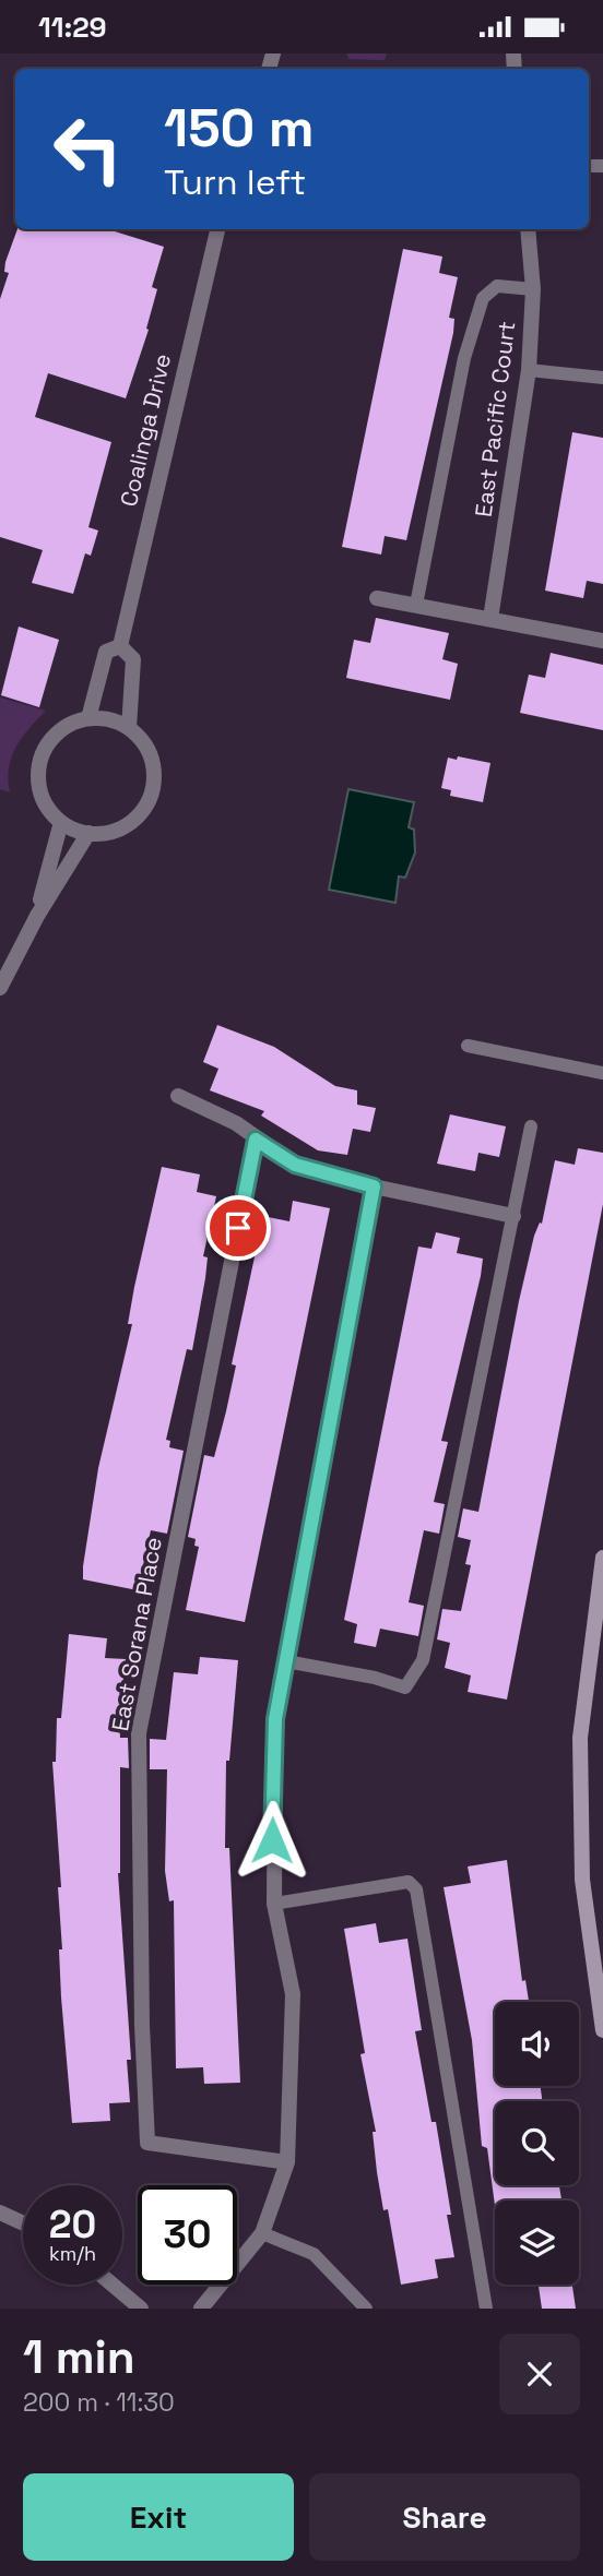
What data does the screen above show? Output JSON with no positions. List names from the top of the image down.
{
  "streets": {
    "street": ["East Pacific Court", "Coalinga Drive", "East Sorana Place"]
  },
  "page": {
    "status": "11:29",
    "turn": ["150 m", "Turn left"],
    "speed": "20 km/h",
    "limit": "30",
    "heading": ["1 min", "200 m · 11:30"],
    "buttons": ["Exit", "Share"]
  }
}
